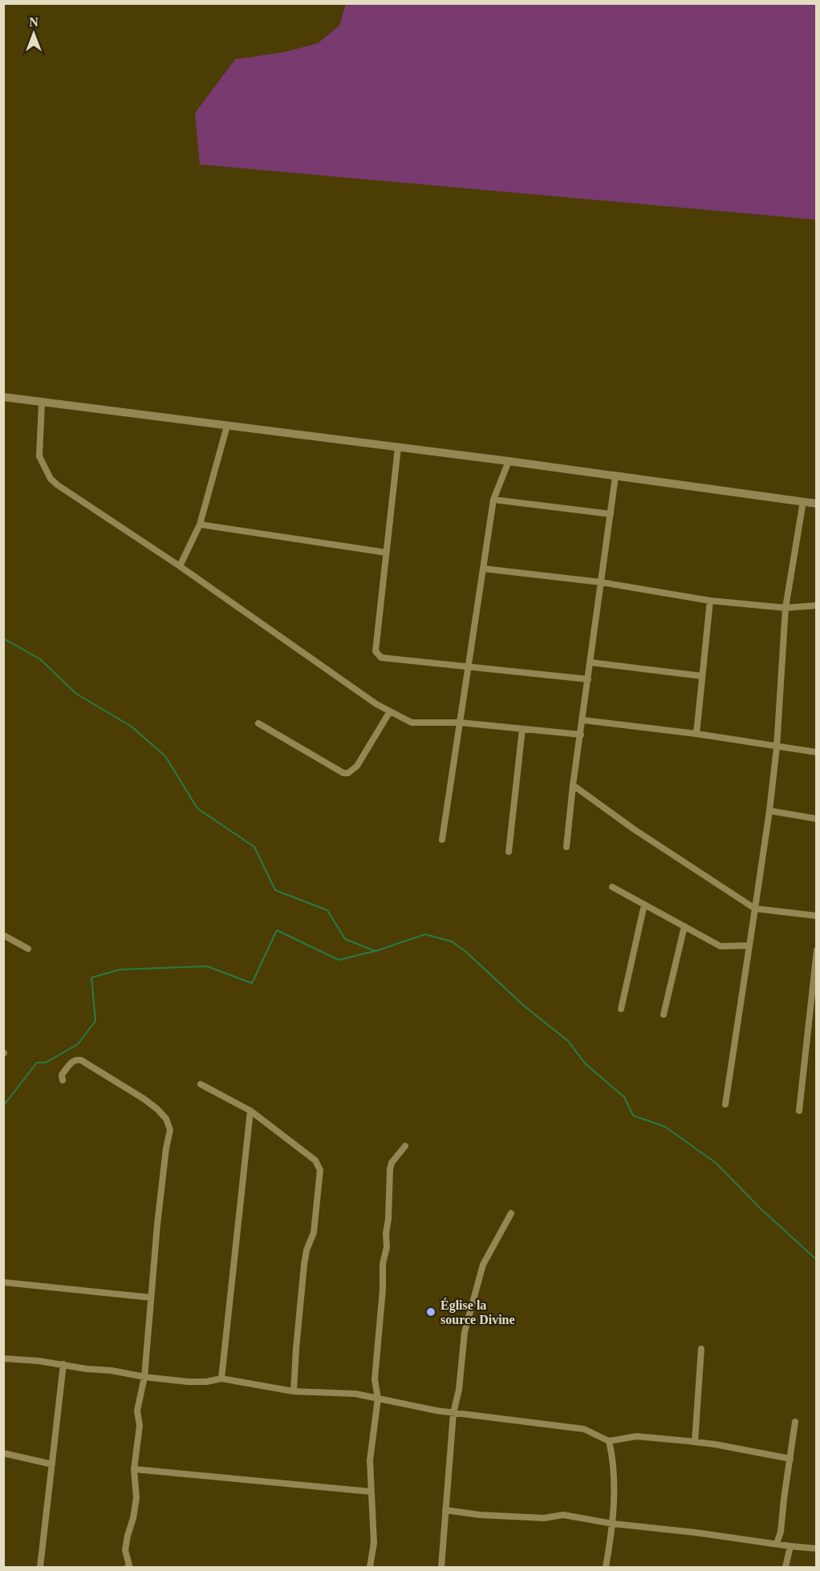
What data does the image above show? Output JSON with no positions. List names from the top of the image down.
{
  "places": ["Église la source Divine"],
  "north": "top"
}
